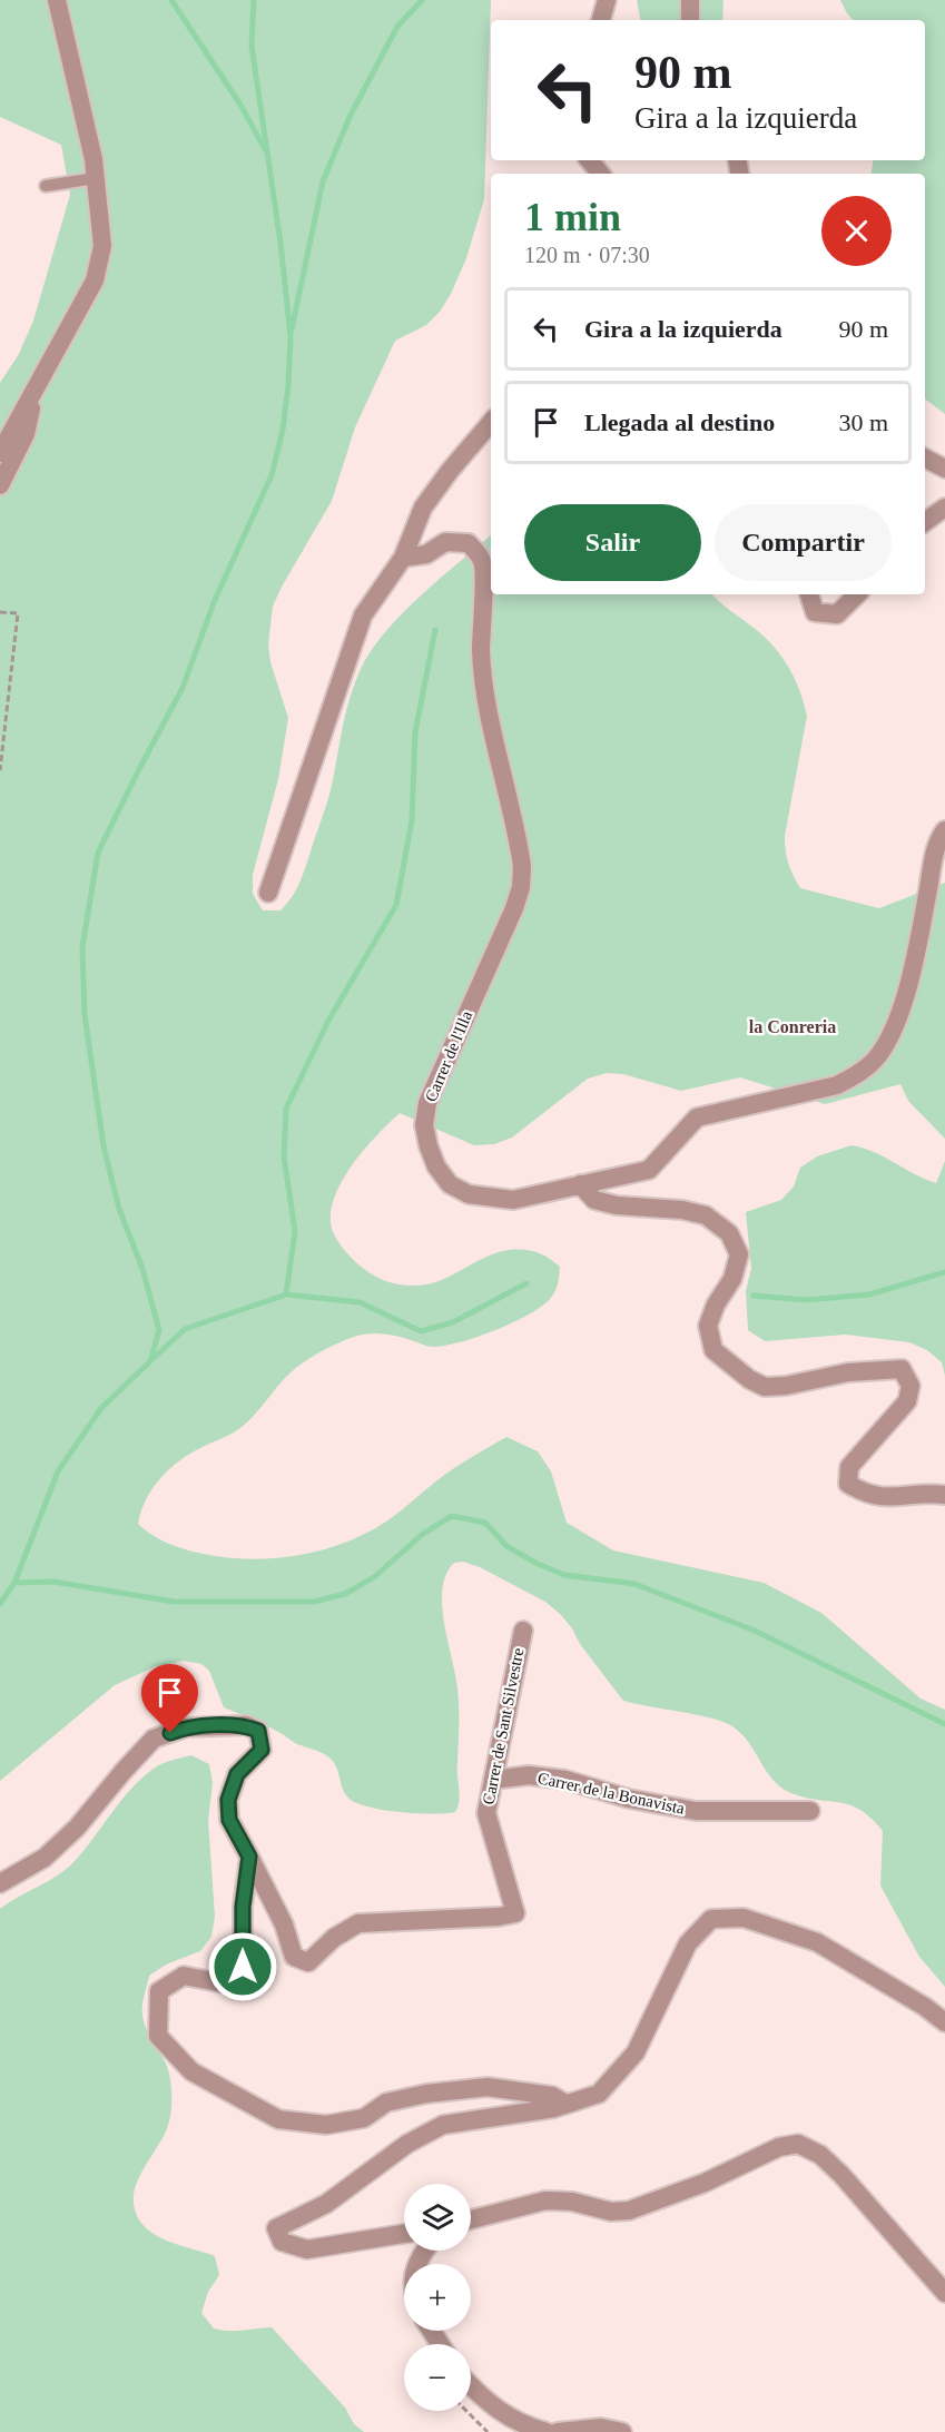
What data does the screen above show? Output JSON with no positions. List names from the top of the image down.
{
  "streets": {
    "street": ["Carrer de l'Illa", "Carrer de Sant Silvestre", "Carrer de la Bonavista"]
  },
  "crossings": [
    ["Carrer de Sant Silvestre", "Carrer de la Bonavista"]
  ],
  "districts": ["la Conreria"],
  "page": {
    "turn": ["90 m", "Gira a la izquierda"],
    "heading": ["1 min", "120 m · 07:30"],
    "list": [
      {
        "name": "Gira a la izquierda",
        "value": "90 m"
      },
      {
        "name": "Llegada al destino",
        "value": "30 m"
      }
    ],
    "buttons": ["Salir", "Compartir"],
    "map_buttons": ["+", "−"]
  }
}
